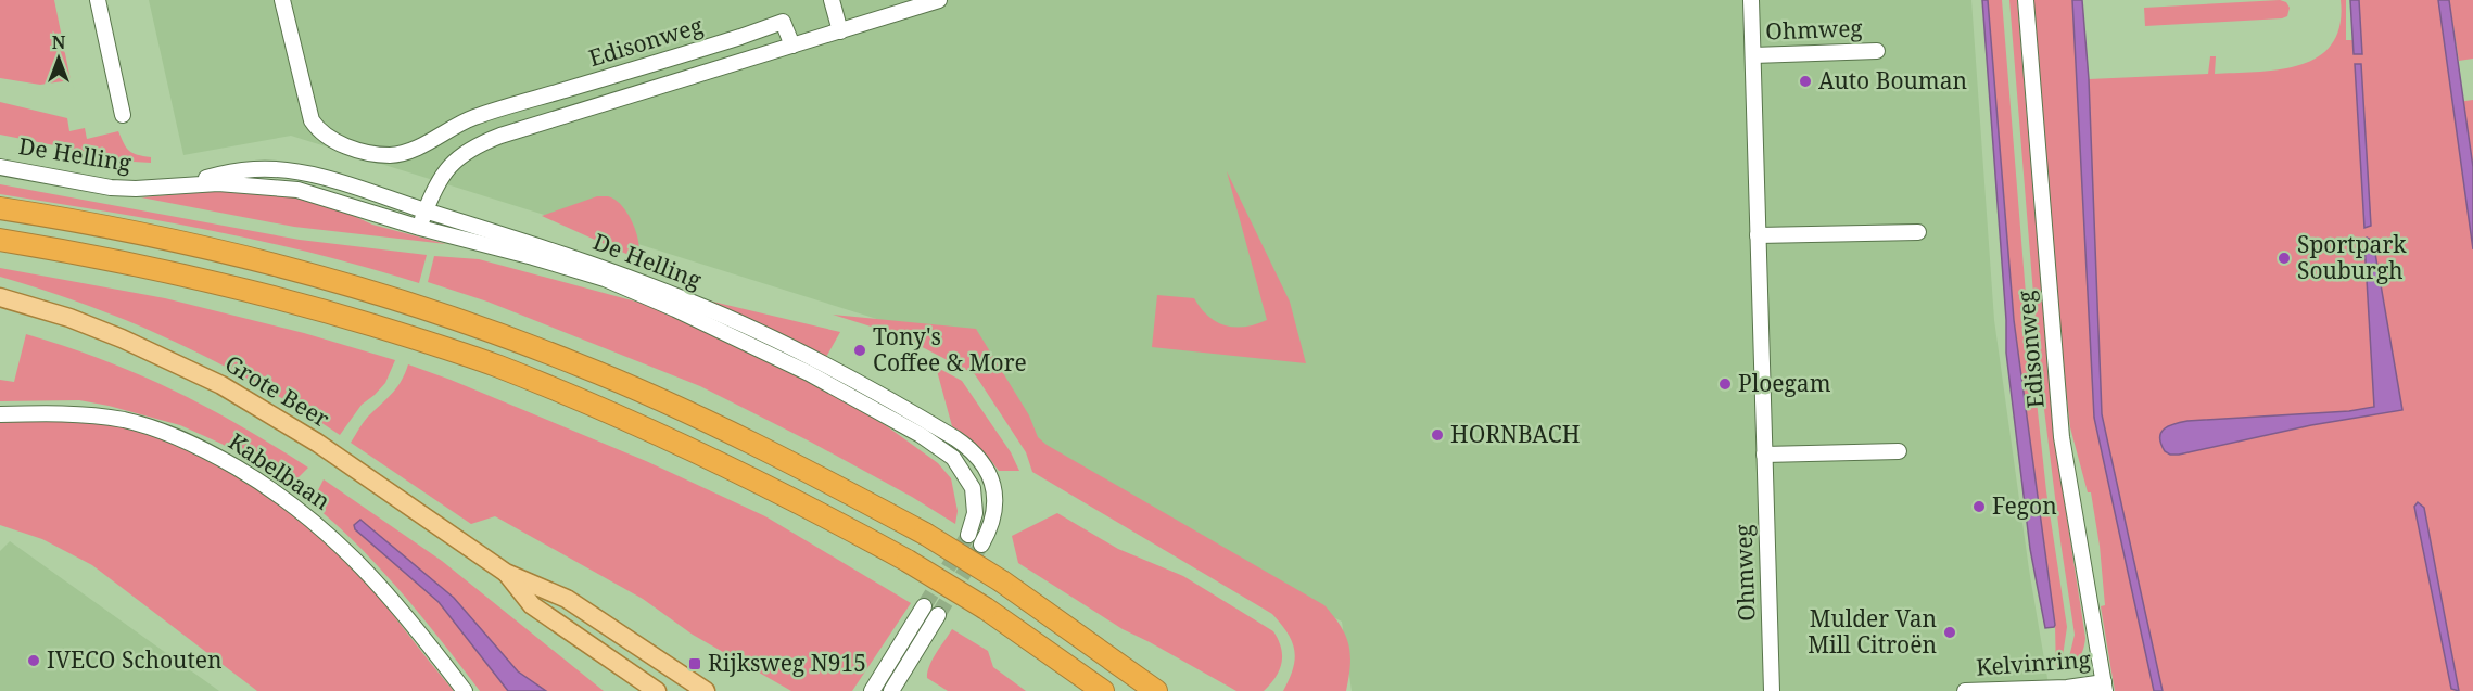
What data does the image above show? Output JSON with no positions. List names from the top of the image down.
{
  "streets": {
    "main road": ["Grote Beer"],
    "street": [
      "Ohmweg",
      "Edisonweg",
      "De Helling",
      "Kabelbaan",
      "Kelvinring"
    ]
  },
  "crossings": [
    ["Edisonweg", "De Helling"],
    ["Edisonweg", "Kelvinring"]
  ],
  "places": {
    "other": [
      "Auto Bouman",
      "Sportpark Souburgh",
      "Tony's Coffee & More",
      "Ploegam",
      "HORNBACH",
      "Fegon",
      "Mulder Van Mill Citroën",
      "IVECO Schouten"
    ],
    "transit": ["Rijksweg N915"]
  },
  "north": "top"
}
